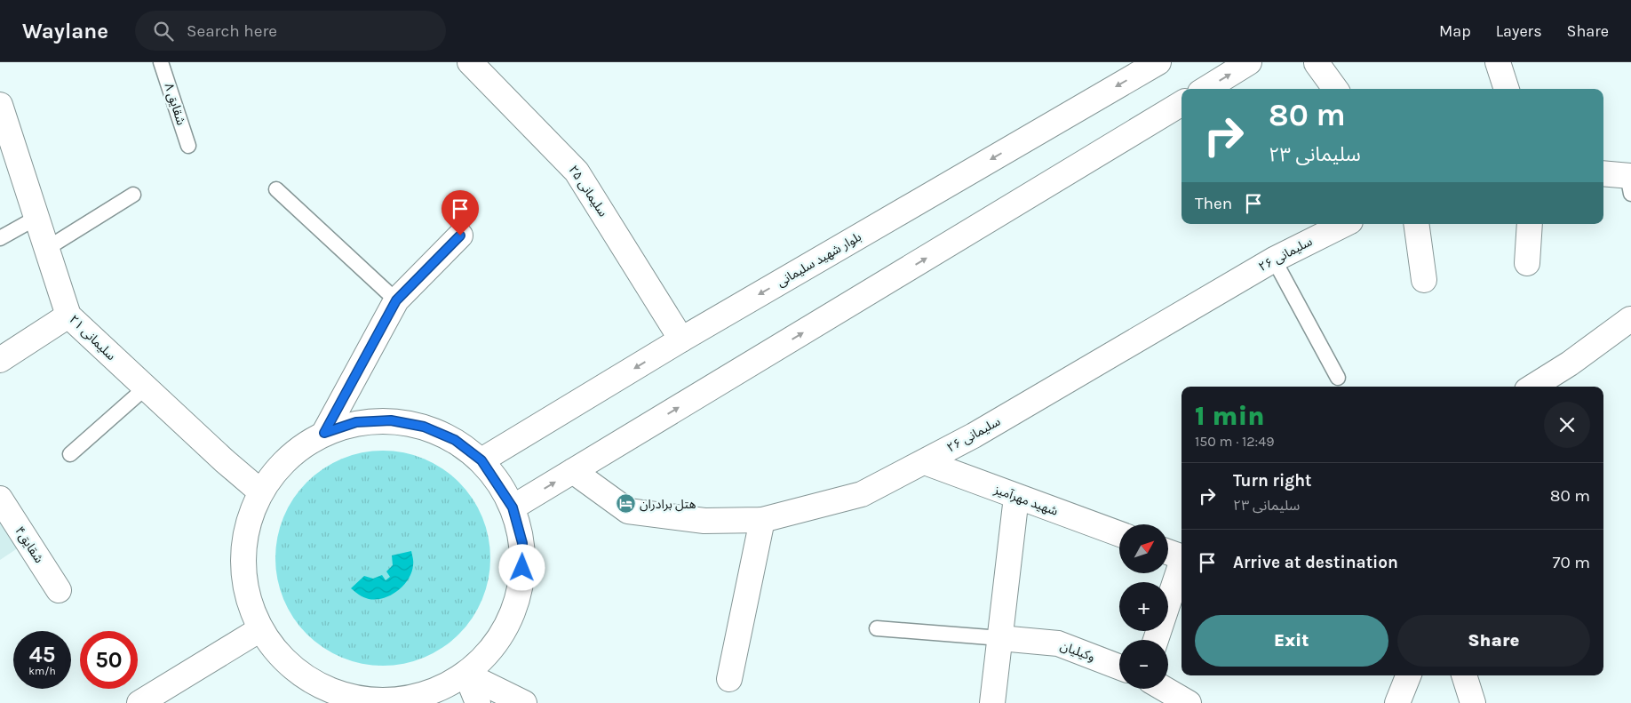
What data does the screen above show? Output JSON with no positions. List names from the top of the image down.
{
  "streets": {
    "street": [
      "سلیمانی ۲۵",
      "سلیمانی ۲۶",
      "بلوار شهید سلیمانی",
      "سلیمانی ۲۱",
      "شهید مهرآمیز",
      "شقایق۴",
      "وکیلیان"
    ],
    "lane": ["شقایق ۸"]
  },
  "crossings": [
    ["سلیمانی ۲۵", "بلوار شهید سلیمانی"],
    ["سلیمانی ۲۶", "شهید مهرآمیز"]
  ],
  "places": {
    "hotel": ["هتل برادران"]
  },
  "north": "top right",
  "page": {
    "header": "Waylane",
    "search": "Search here",
    "nav": ["Map", "Layers", "Share"],
    "turn": ["80 m", "سلیمانی ۲۳"],
    "then": "Then",
    "heading": ["1 min", "150 m · 12:49"],
    "list": [
      {
        "name": "Turn right",
        "note": "سلیمانی ۲۳",
        "value": "80 m"
      },
      {
        "name": "Arrive at destination",
        "value": "70 m"
      }
    ],
    "map_buttons": ["+", "−"],
    "buttons": ["Exit", "Share"],
    "speed": "45 km/h",
    "limit": "50"
  }
}
